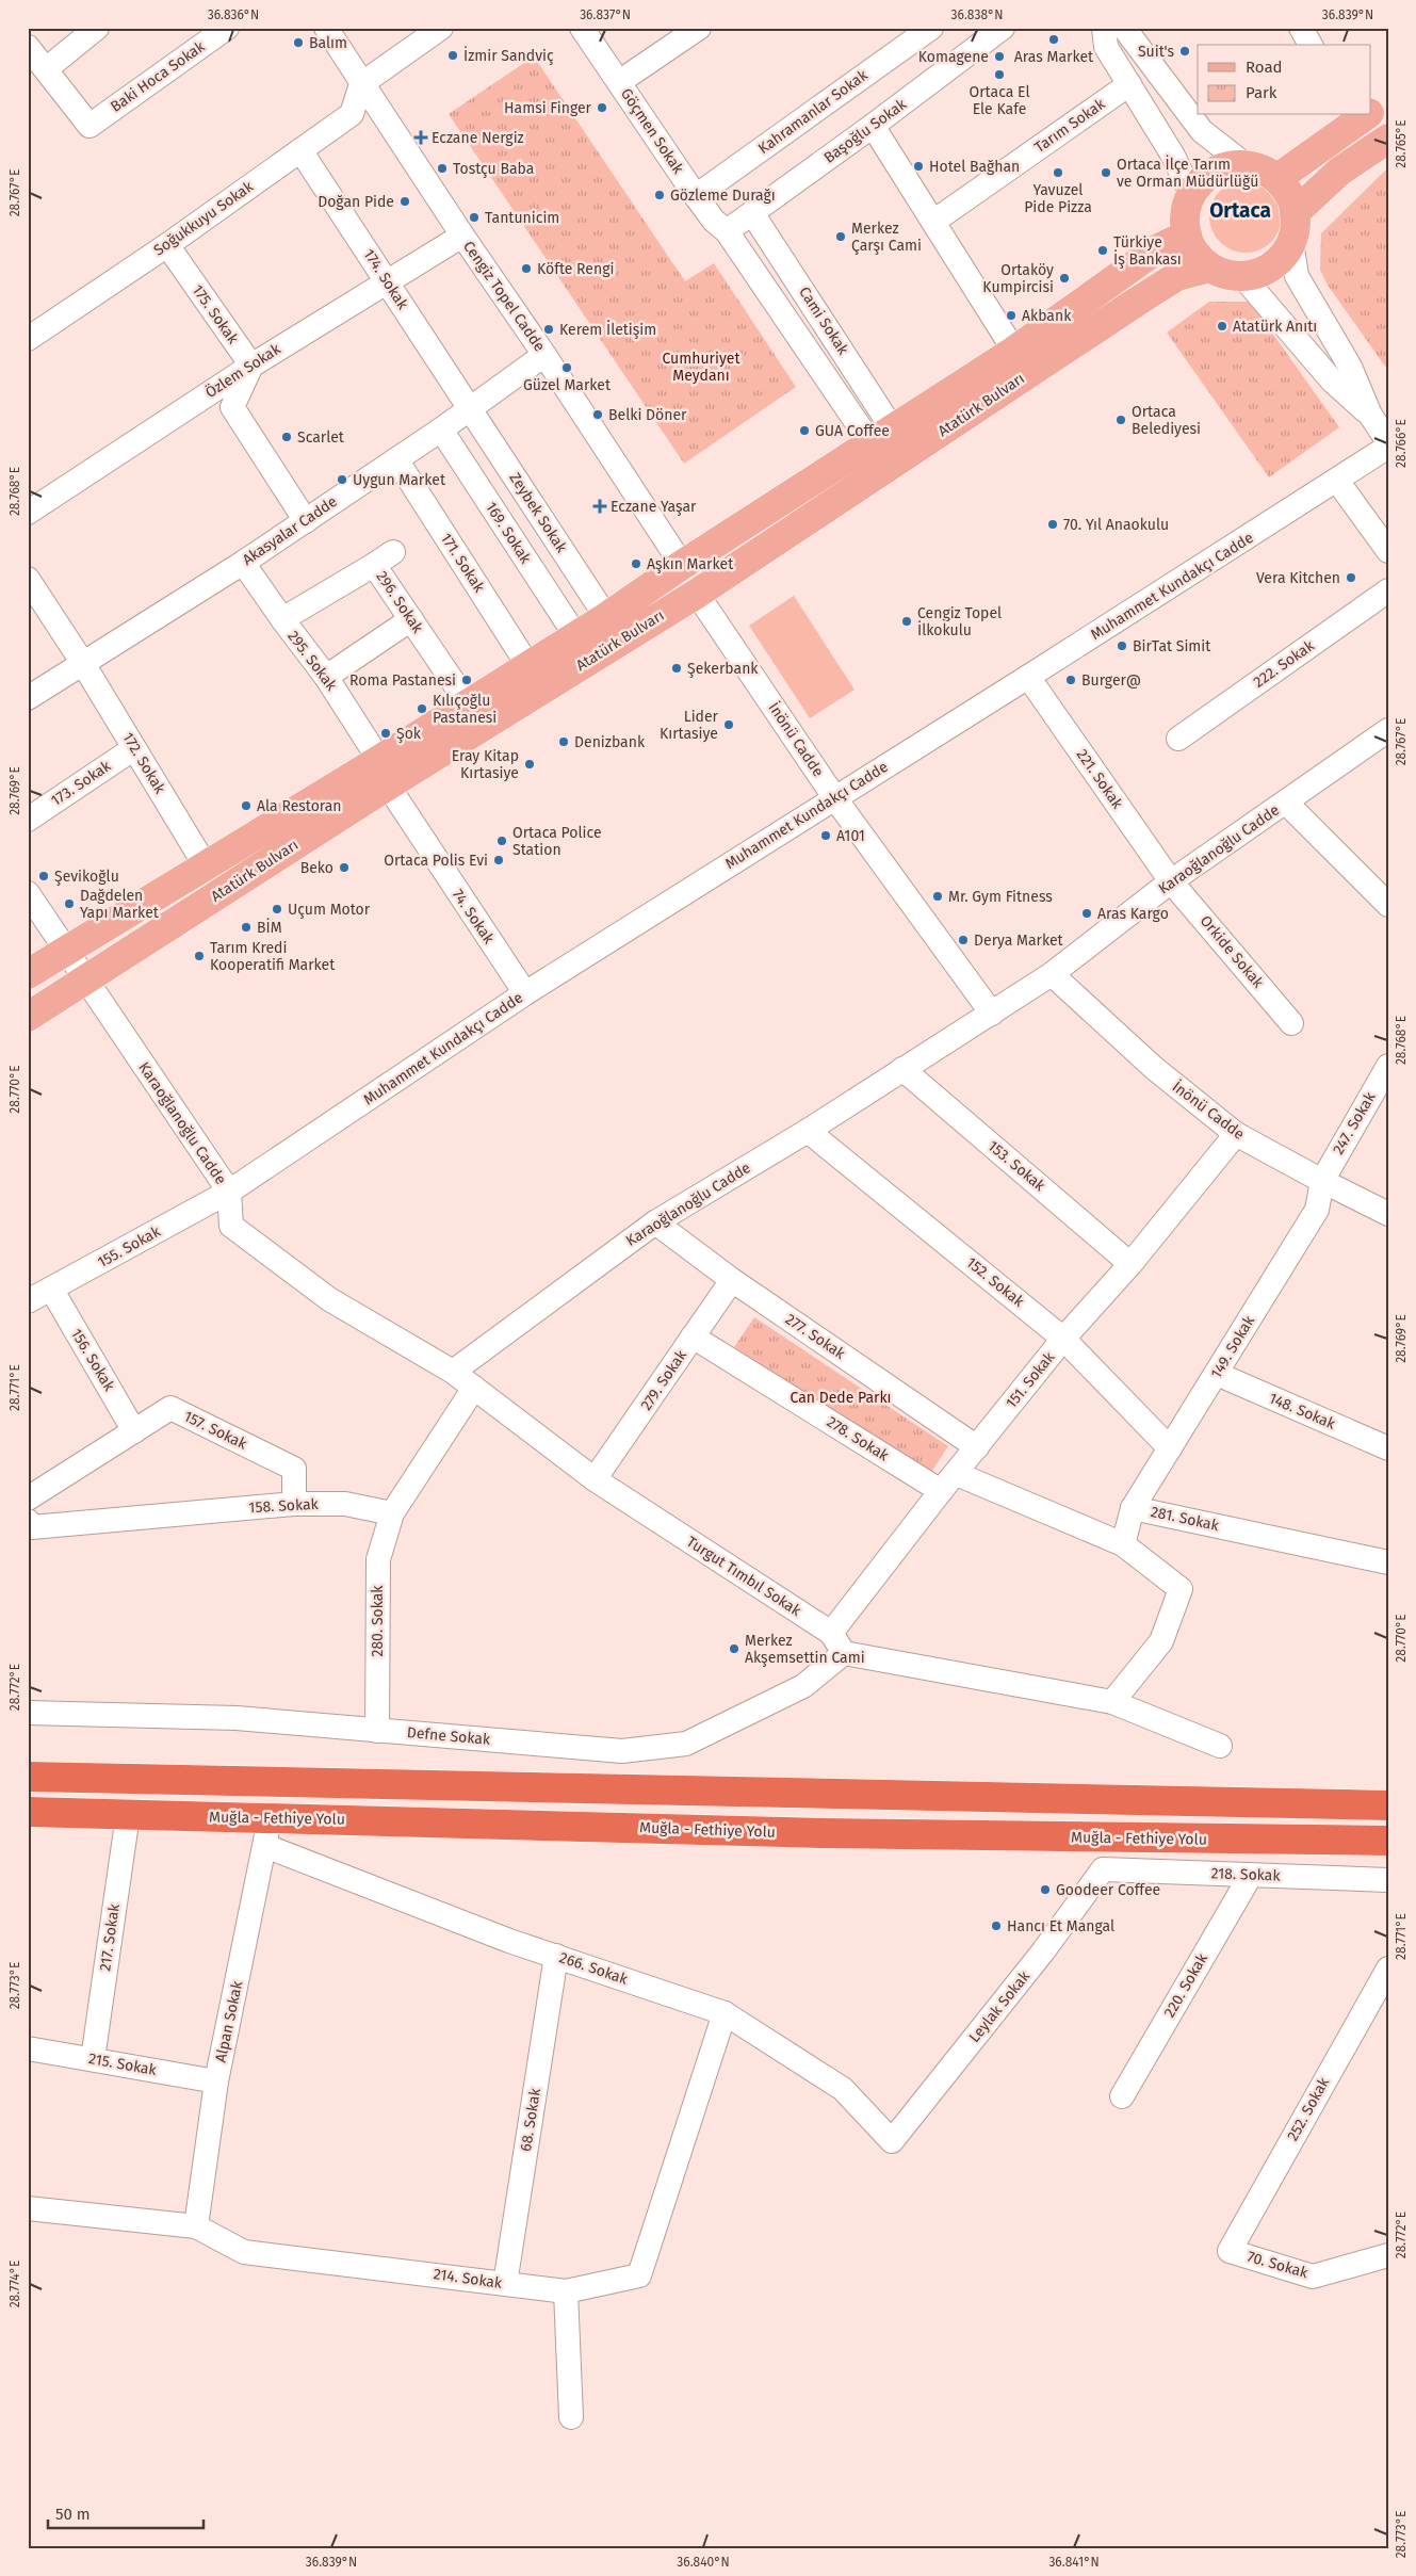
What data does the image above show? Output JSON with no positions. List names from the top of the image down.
{
  "streets": {
    "highway": ["Muğla - Fethiye Yolu"],
    "main road": ["Atatürk Bulvarı"],
    "street": [
      "Baki Hoca Sokak",
      "Kahramanlar Sokak",
      "Tarım Sokak",
      "Göçmen Sokak",
      "Başoğlu Sokak",
      "Soğukkuyu Sokak",
      "174. Sokak",
      "Cengiz Topel Cadde",
      "175. Sokak",
      "Cami Sokak",
      "Özlem Sokak",
      "Zeybek Sokak",
      "Akasyalar Cadde",
      "169. Sokak",
      "171. Sokak",
      "Muhammet Kundakçı Cadde",
      "296. Sokak",
      "295. Sokak",
      "222. Sokak",
      "İnönü Cadde",
      "172. Sokak",
      "221. Sokak",
      "173. Sokak",
      "Karaoğlanoğlu Cadde",
      "74. Sokak",
      "Orkide Sokak",
      "247. Sokak",
      "153. Sokak",
      "155. Sokak",
      "152. Sokak",
      "277. Sokak",
      "149. Sokak",
      "156. Sokak",
      "279. Sokak",
      "151. Sokak",
      "148. Sokak",
      "157. Sokak",
      "278. Sokak",
      "158. Sokak",
      "281. Sokak",
      "Turgut Tımbıl Sokak",
      "280. Sokak",
      "Defne Sokak",
      "218. Sokak",
      "217. Sokak",
      "266. Sokak",
      "220. Sokak",
      "Leylak Sokak",
      "Alpan Sokak",
      "215. Sokak",
      "252. Sokak",
      "68. Sokak",
      "70. Sokak",
      "214. Sokak"
    ]
  },
  "crossings": [
    ["Kahramanlar Sokak", "Göçmen Sokak"],
    ["Göçmen Sokak", "Başoğlu Sokak"],
    ["Göçmen Sokak", "Cami Sokak"],
    ["Başoğlu Sokak", "Cami Sokak"],
    ["Soğukkuyu Sokak", "174. Sokak"],
    ["Soğukkuyu Sokak", "Cengiz Topel Cadde"],
    ["Soğukkuyu Sokak", "175. Sokak"],
    ["174. Sokak", "Özlem Sokak"],
    ["174. Sokak", "Zeybek Sokak"],
    ["174. Sokak", "Akasyalar Cadde"],
    ["Cengiz Topel Cadde", "Özlem Sokak"],
    ["Cengiz Topel Cadde", "Atatürk Bulvarı"],
    ["Cengiz Topel Cadde", "Akasyalar Cadde"],
    ["175. Sokak", "Özlem Sokak"],
    ["Cami Sokak", "Atatürk Bulvarı"],
    ["Atatürk Bulvarı", "Zeybek Sokak"],
    ["Atatürk Bulvarı", "169. Sokak"],
    ["Atatürk Bulvarı", "171. Sokak"],
    ["Atatürk Bulvarı", "296. Sokak"],
    ["Atatürk Bulvarı", "295. Sokak"],
    ["Atatürk Bulvarı", "İnönü Cadde"],
    ["Atatürk Bulvarı", "172. Sokak"],
    ["Atatürk Bulvarı", "Karaoğlanoğlu Cadde"],
    ["Atatürk Bulvarı", "74. Sokak"],
    ["Zeybek Sokak", "Akasyalar Cadde"],
    ["Akasyalar Cadde", "169. Sokak"],
    ["Akasyalar Cadde", "171. Sokak"],
    ["Akasyalar Cadde", "295. Sokak"],
    ["Akasyalar Cadde", "172. Sokak"],
    ["Muhammet Kundakçı Cadde", "İnönü Cadde"],
    ["Muhammet Kundakçı Cadde", "221. Sokak"],
    ["Muhammet Kundakçı Cadde", "Karaoğlanoğlu Cadde"],
    ["Muhammet Kundakçı Cadde", "74. Sokak"],
    ["Muhammet Kundakçı Cadde", "155. Sokak"],
    ["296. Sokak", "295. Sokak"],
    ["295. Sokak", "74. Sokak"],
    ["İnönü Cadde", "Karaoğlanoğlu Cadde"],
    ["İnönü Cadde", "247. Sokak"],
    ["İnönü Cadde", "149. Sokak"],
    ["İnönü Cadde", "151. Sokak"],
    ["172. Sokak", "173. Sokak"],
    ["221. Sokak", "Karaoğlanoğlu Cadde"],
    ["221. Sokak", "Orkide Sokak"],
    ["Karaoğlanoğlu Cadde", "Orkide Sokak"],
    ["Karaoğlanoğlu Cadde", "153. Sokak"],
    ["Karaoğlanoğlu Cadde", "155. Sokak"],
    ["Karaoğlanoğlu Cadde", "152. Sokak"],
    ["Karaoğlanoğlu Cadde", "277. Sokak"],
    ["Karaoğlanoğlu Cadde", "Turgut Tımbıl Sokak"],
    ["247. Sokak", "149. Sokak"],
    ["153. Sokak", "151. Sokak"],
    ["155. Sokak", "156. Sokak"],
    ["152. Sokak", "149. Sokak"],
    ["152. Sokak", "151. Sokak"],
    ["277. Sokak", "279. Sokak"],
    ["277. Sokak", "151. Sokak"],
    ["149. Sokak", "148. Sokak"],
    ["149. Sokak", "281. Sokak"],
    ["156. Sokak", "157. Sokak"],
    ["279. Sokak", "278. Sokak"],
    ["279. Sokak", "Turgut Tımbıl Sokak"],
    ["151. Sokak", "278. Sokak"],
    ["151. Sokak", "Turgut Tımbıl Sokak"],
    ["157. Sokak", "158. Sokak"],
    ["158. Sokak", "280. Sokak"],
    ["Turgut Tımbıl Sokak", "Defne Sokak"],
    ["280. Sokak", "Defne Sokak"],
    ["Muğla - Fethiye Yolu", "217. Sokak"],
    ["Muğla - Fethiye Yolu", "266. Sokak"],
    ["Muğla - Fethiye Yolu", "Alpan Sokak"],
    ["218. Sokak", "220. Sokak"],
    ["218. Sokak", "Leylak Sokak"],
    ["217. Sokak", "215. Sokak"],
    ["266. Sokak", "Leylak Sokak"],
    ["266. Sokak", "Alpan Sokak"],
    ["266. Sokak", "68. Sokak"],
    ["266. Sokak", "214. Sokak"],
    ["Alpan Sokak", "215. Sokak"],
    ["Alpan Sokak", "214. Sokak"],
    ["252. Sokak", "70. Sokak"],
    ["68. Sokak", "214. Sokak"]
  ],
  "districts": ["Ortaca"],
  "parks": ["Cumhuriyet Meydanı", "Can Dede Parkı"],
  "places": {
    "other": [
      "Aras Market",
      "Balım",
      "Suit's",
      "İzmir Sandviç",
      "Komagene",
      "Ortaca El Ele Kafe",
      "Hamsi Finger",
      "Hotel Bağhan",
      "Tostçu Baba",
      "Yavuzel Pide Pizza",
      "Ortaca İlçe Tarım ve Orman Müdürlüğü",
      "Gözleme Durağı",
      "Doğan Pide",
      "Tantunicim",
      "Merkez Çarşı Cami",
      "Türkiye İş Bankası",
      "Köfte Rengi",
      "Ortaköy Kumpircisi",
      "Akbank",
      "Atatürk Anıtı",
      "Kerem İletişim",
      "Güzel Market",
      "Belki Döner",
      "Ortaca Belediyesi",
      "GUA Coffee",
      "Scarlet",
      "Uygun Market",
      "70. Yıl Anaokulu",
      "Aşkın Market",
      "Vera Kitchen",
      "Cengiz Topel İlkokulu",
      "BirTat Simit",
      "Şekerbank",
      "Roma Pastanesi",
      "Burger@",
      "Kılıçoğlu Pastanesi",
      "Lider Kırtasiye",
      "Şok",
      "Denizbank",
      "Eray Kitap Kırtasiye",
      "Ala Restoran",
      "A101",
      "Ortaca Police Station",
      "Ortaca Polis Evi",
      "Beko",
      "Şevikoğlu",
      "Mr. Gym Fitness",
      "Dağdelen Yapı Market",
      "Uçum Motor",
      "Aras Kargo",
      "BİM",
      "Derya Market",
      "Tarım Kredi Kooperatifi Market",
      "Merkez Akşemsettin Cami",
      "Goodeer Coffee",
      "Hancı Et Mangal"
    ],
    "health": ["Eczane Nergiz", "Eczane Yaşar"]
  },
  "legend": ["Road", "Park"],
  "scale_bar": "50 m",
  "coordinates": [
    "36.836°N",
    "36.837°N",
    "36.838°N",
    "36.839°N",
    "28.765°E",
    "28.767°E",
    "28.766°E",
    "28.768°E",
    "28.769°E",
    "28.770°E",
    "28.771°E",
    "28.772°E",
    "28.773°E",
    "28.774°E",
    "36.840°N",
    "36.841°N"
  ]
}
